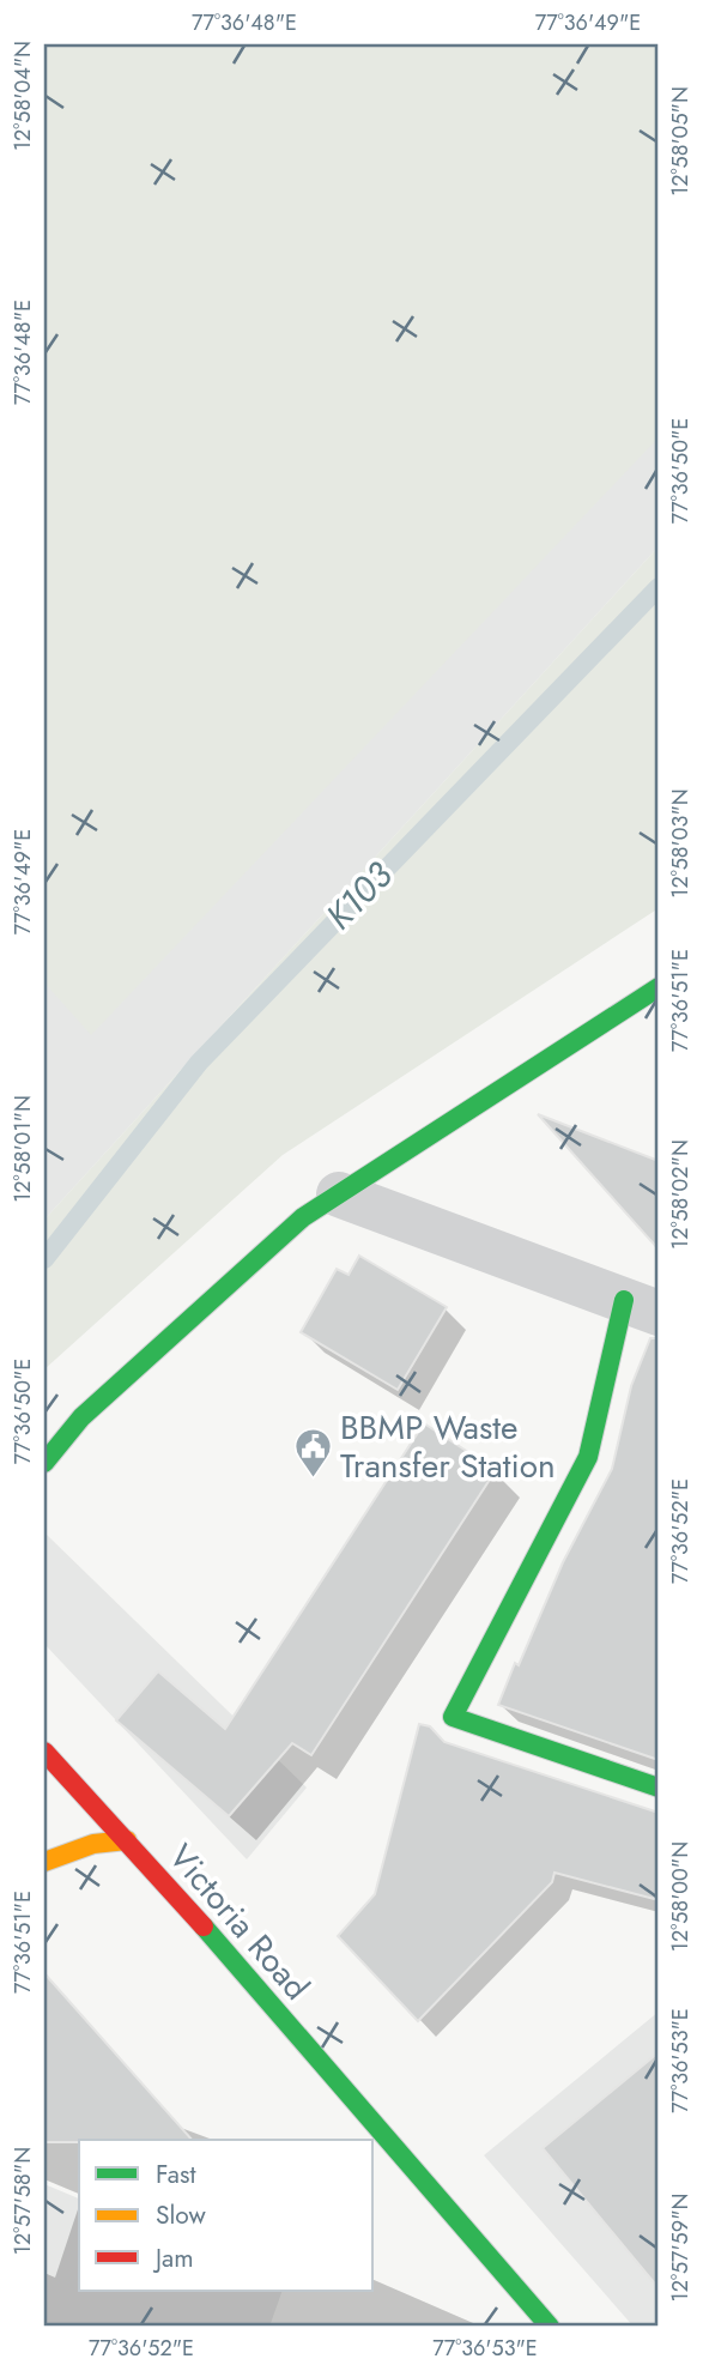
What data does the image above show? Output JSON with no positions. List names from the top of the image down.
{
  "streets": {
    "street": ["Victoria Road"]
  },
  "water": ["K103"],
  "places": {
    "public building": ["BBMP Waste Transfer Station"]
  },
  "legend": ["Fast", "Slow", "Jam"],
  "coordinates": [
    "77°36'48\"E",
    "77°36'49\"E",
    "12°58'04\"N",
    "12°58'05\"N",
    "77°36'50\"E",
    "12°58'03\"N",
    "77°36'51\"E",
    "12°58'01\"N",
    "12°58'02\"N",
    "77°36'52\"E",
    "12°58'00\"N",
    "77°36'53\"E",
    "12°57'58\"N",
    "12°57'59\"N"
  ]
}
